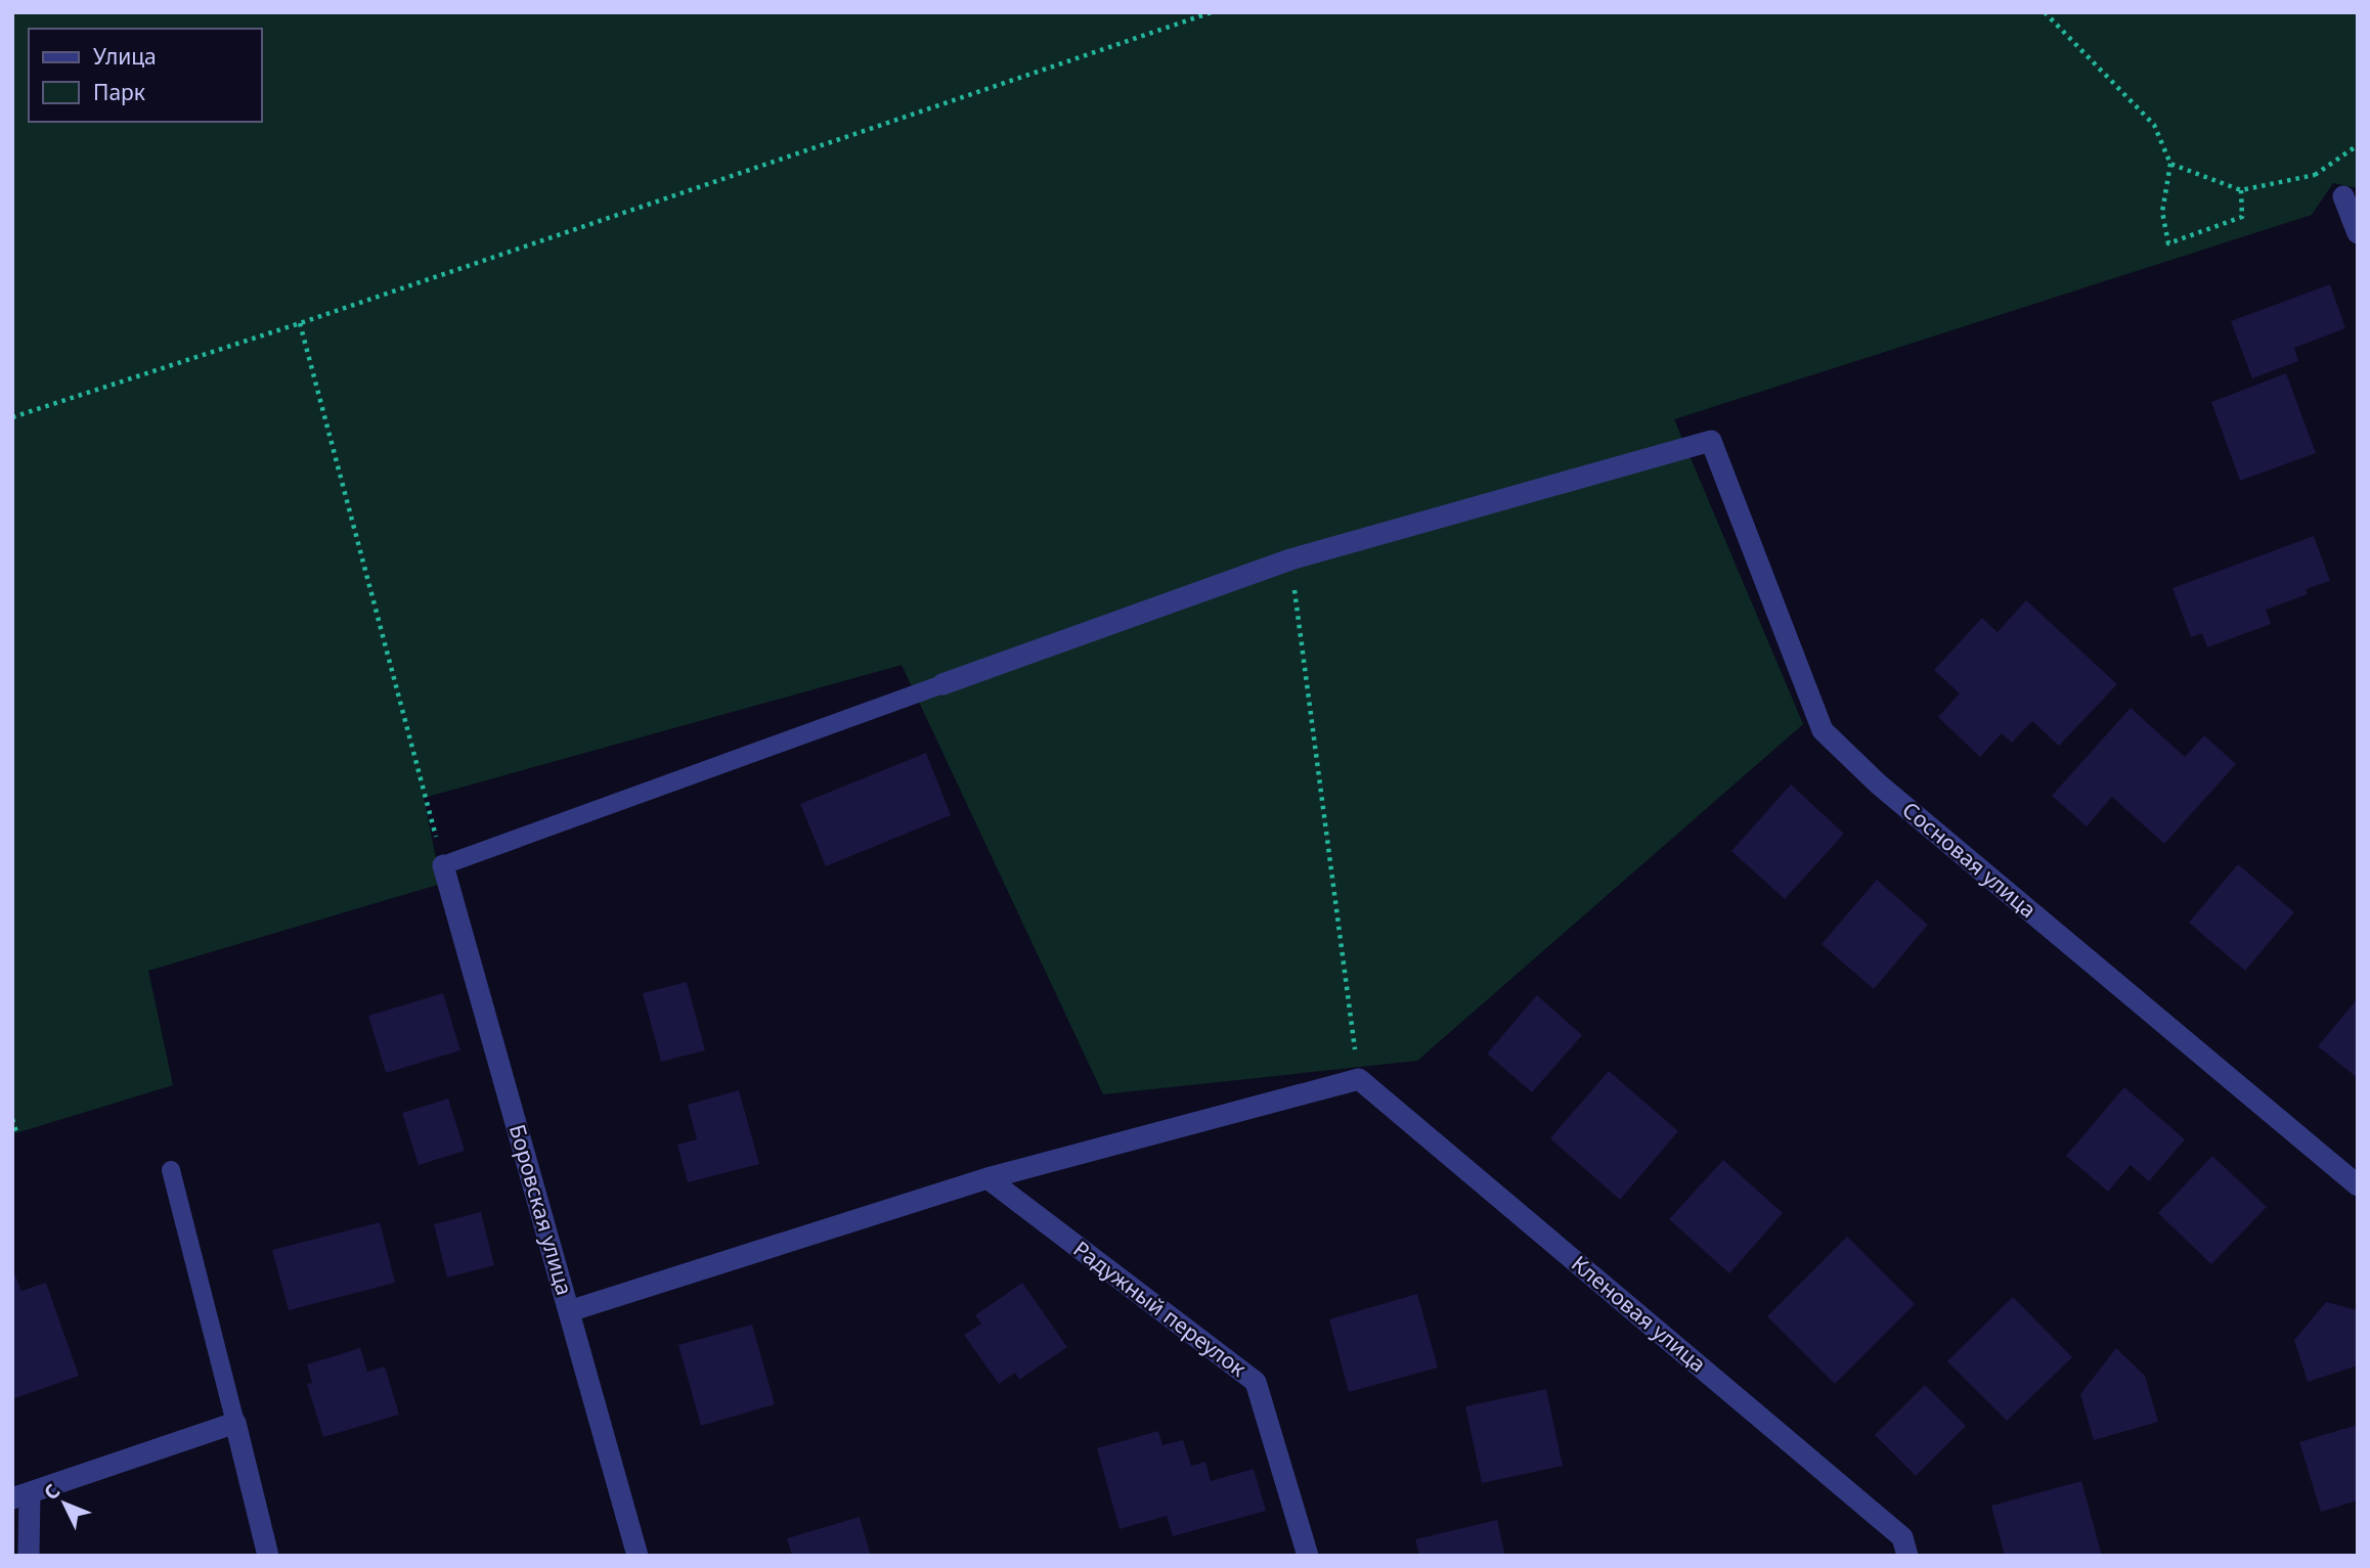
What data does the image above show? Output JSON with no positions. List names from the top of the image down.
{
  "streets": {
    "street": [
      "Сосновая улица",
      "Боровская улица",
      "Радужный переулок",
      "Кленовая улица"
    ]
  },
  "legend": ["Улица", "Парк"],
  "north": "top left"
}
